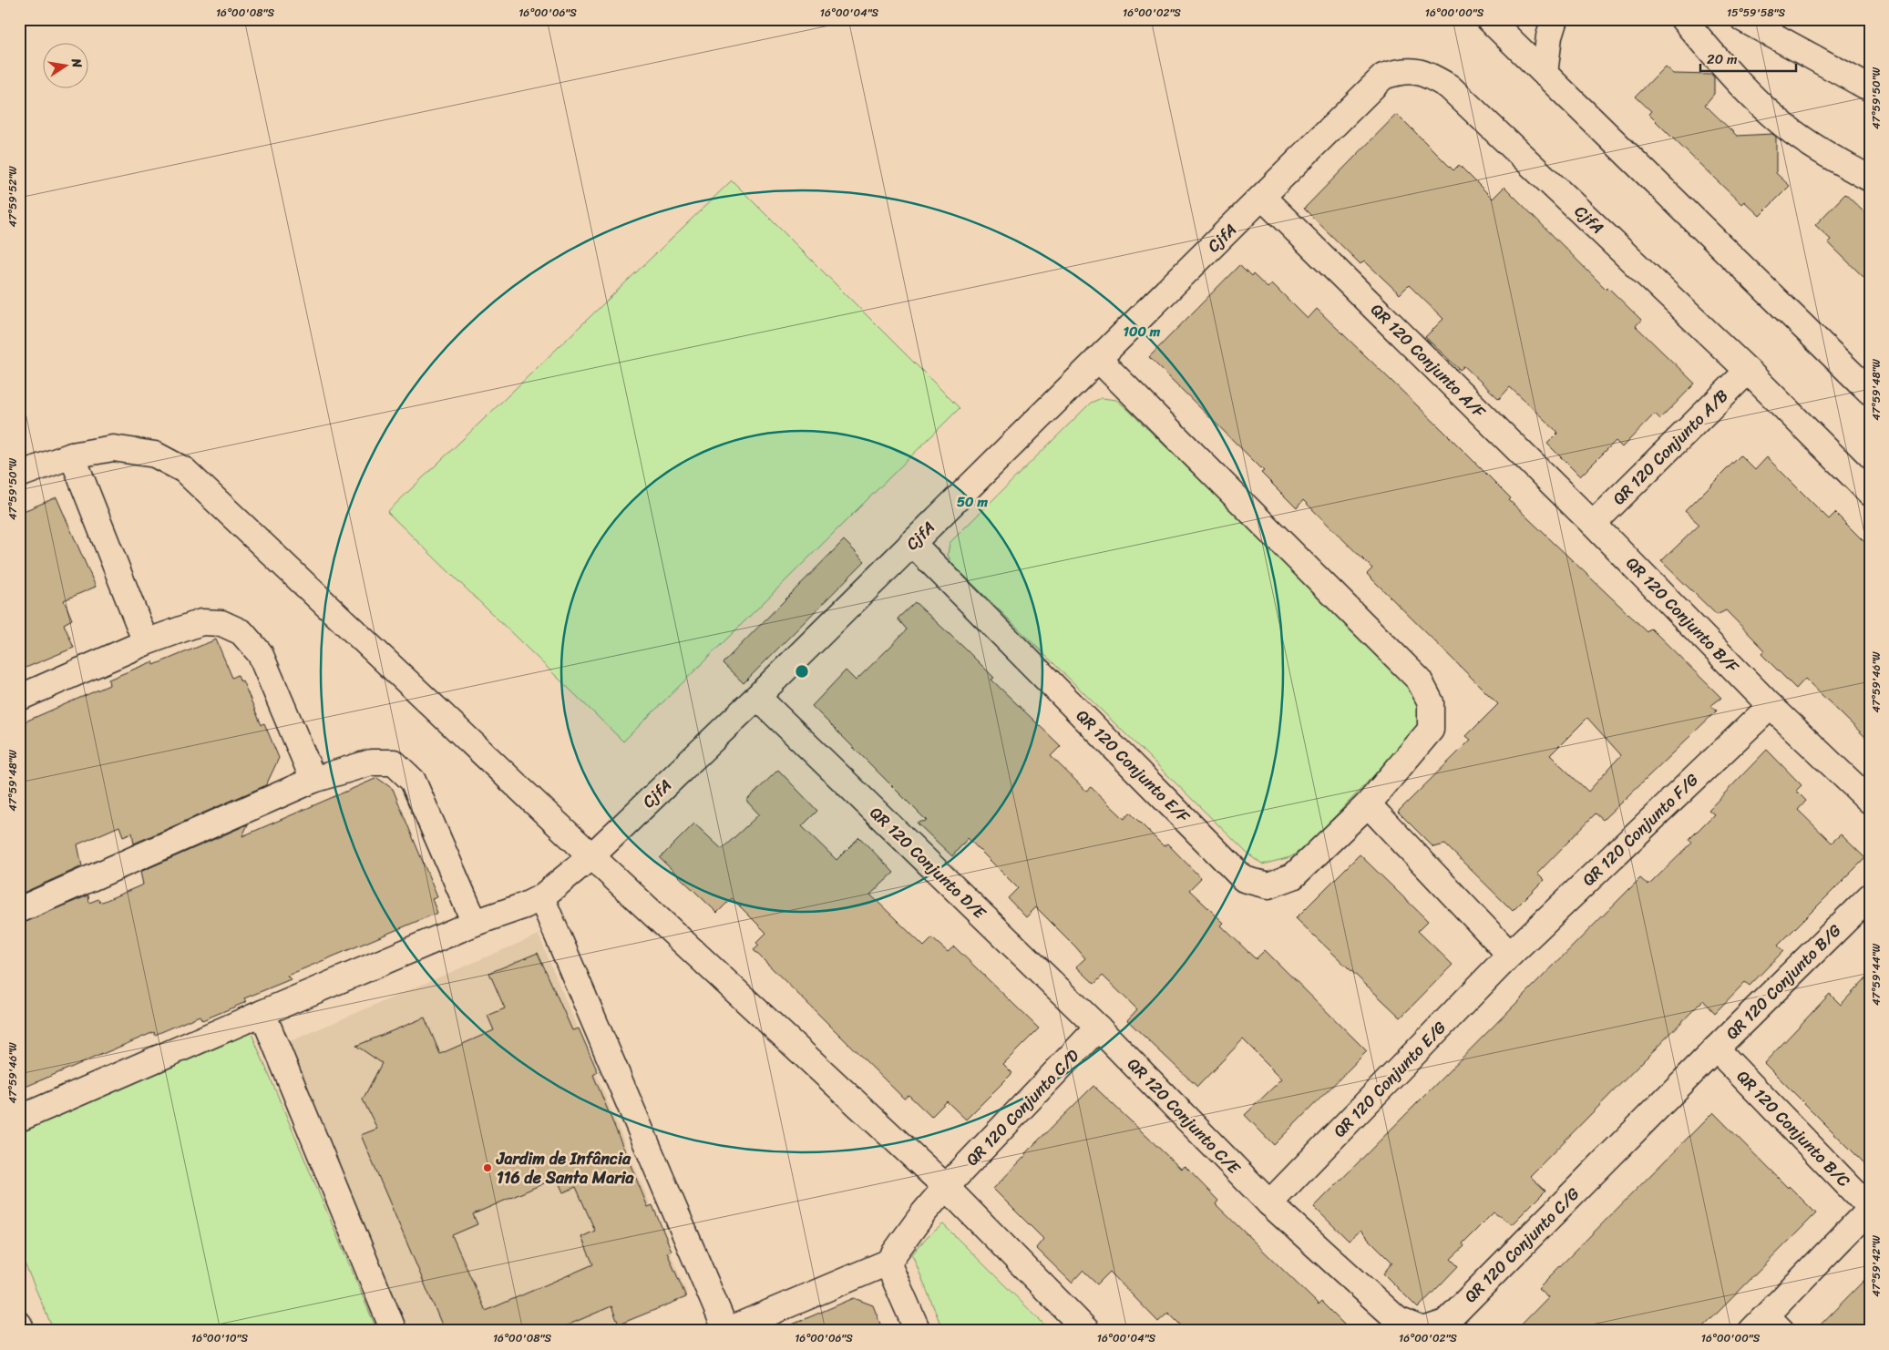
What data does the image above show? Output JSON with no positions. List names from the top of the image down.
{
  "streets": {
    "street": [
      "CjfA",
      "QR 120 Conjunto A/F",
      "QR 120 Conjunto A/B",
      "QR 120 Conjunto B/F",
      "QR 120 Conjunto E/F",
      "QR 120 Conjunto F/G",
      "QR 120 Conjunto D/E",
      "QR 120 Conjunto B/G",
      "QR 120 Conjunto E/G",
      "QR 120 Conjunto C/D",
      "QR 120 Conjunto C/E",
      "QR 120 Conjunto B/C",
      "QR 120 Conjunto C/G"
    ]
  },
  "crossings": [
    ["CjfA", "QR 120 Conjunto A/F"],
    ["CjfA", "QR 120 Conjunto A/B"],
    ["CjfA", "QR 120 Conjunto E/F"],
    ["CjfA", "QR 120 Conjunto D/E"],
    ["QR 120 Conjunto A/F", "QR 120 Conjunto A/B"],
    ["QR 120 Conjunto A/F", "QR 120 Conjunto B/F"],
    ["QR 120 Conjunto A/B", "QR 120 Conjunto B/F"],
    ["QR 120 Conjunto B/F", "QR 120 Conjunto F/G"],
    ["QR 120 Conjunto F/G", "QR 120 Conjunto E/G"],
    ["QR 120 Conjunto D/E", "QR 120 Conjunto C/D"],
    ["QR 120 Conjunto D/E", "QR 120 Conjunto C/E"],
    ["QR 120 Conjunto B/G", "QR 120 Conjunto B/C"],
    ["QR 120 Conjunto B/G", "QR 120 Conjunto C/G"],
    ["QR 120 Conjunto E/G", "QR 120 Conjunto C/E"],
    ["QR 120 Conjunto E/G", "QR 120 Conjunto C/G"],
    ["QR 120 Conjunto C/D", "QR 120 Conjunto C/E"],
    ["QR 120 Conjunto C/E", "QR 120 Conjunto C/G"],
    ["QR 120 Conjunto B/C", "QR 120 Conjunto C/G"]
  ],
  "places": ["Jardim de Infância 116 de Santa Maria"],
  "scale_bar": "20 m",
  "north": "right",
  "coordinates": [
    "16°00'08\"S",
    "16°00'06\"S",
    "16°00'04\"S",
    "16°00'02\"S",
    "16°00'00\"S",
    "15°59'58\"S",
    "47°59'50\"W",
    "47°59'52\"W",
    "47°59'48\"W",
    "47°59'46\"W",
    "47°59'44\"W",
    "47°59'42\"W",
    "16°00'10\"S"
  ],
  "rings": ["100 m", "50 m"]
}
